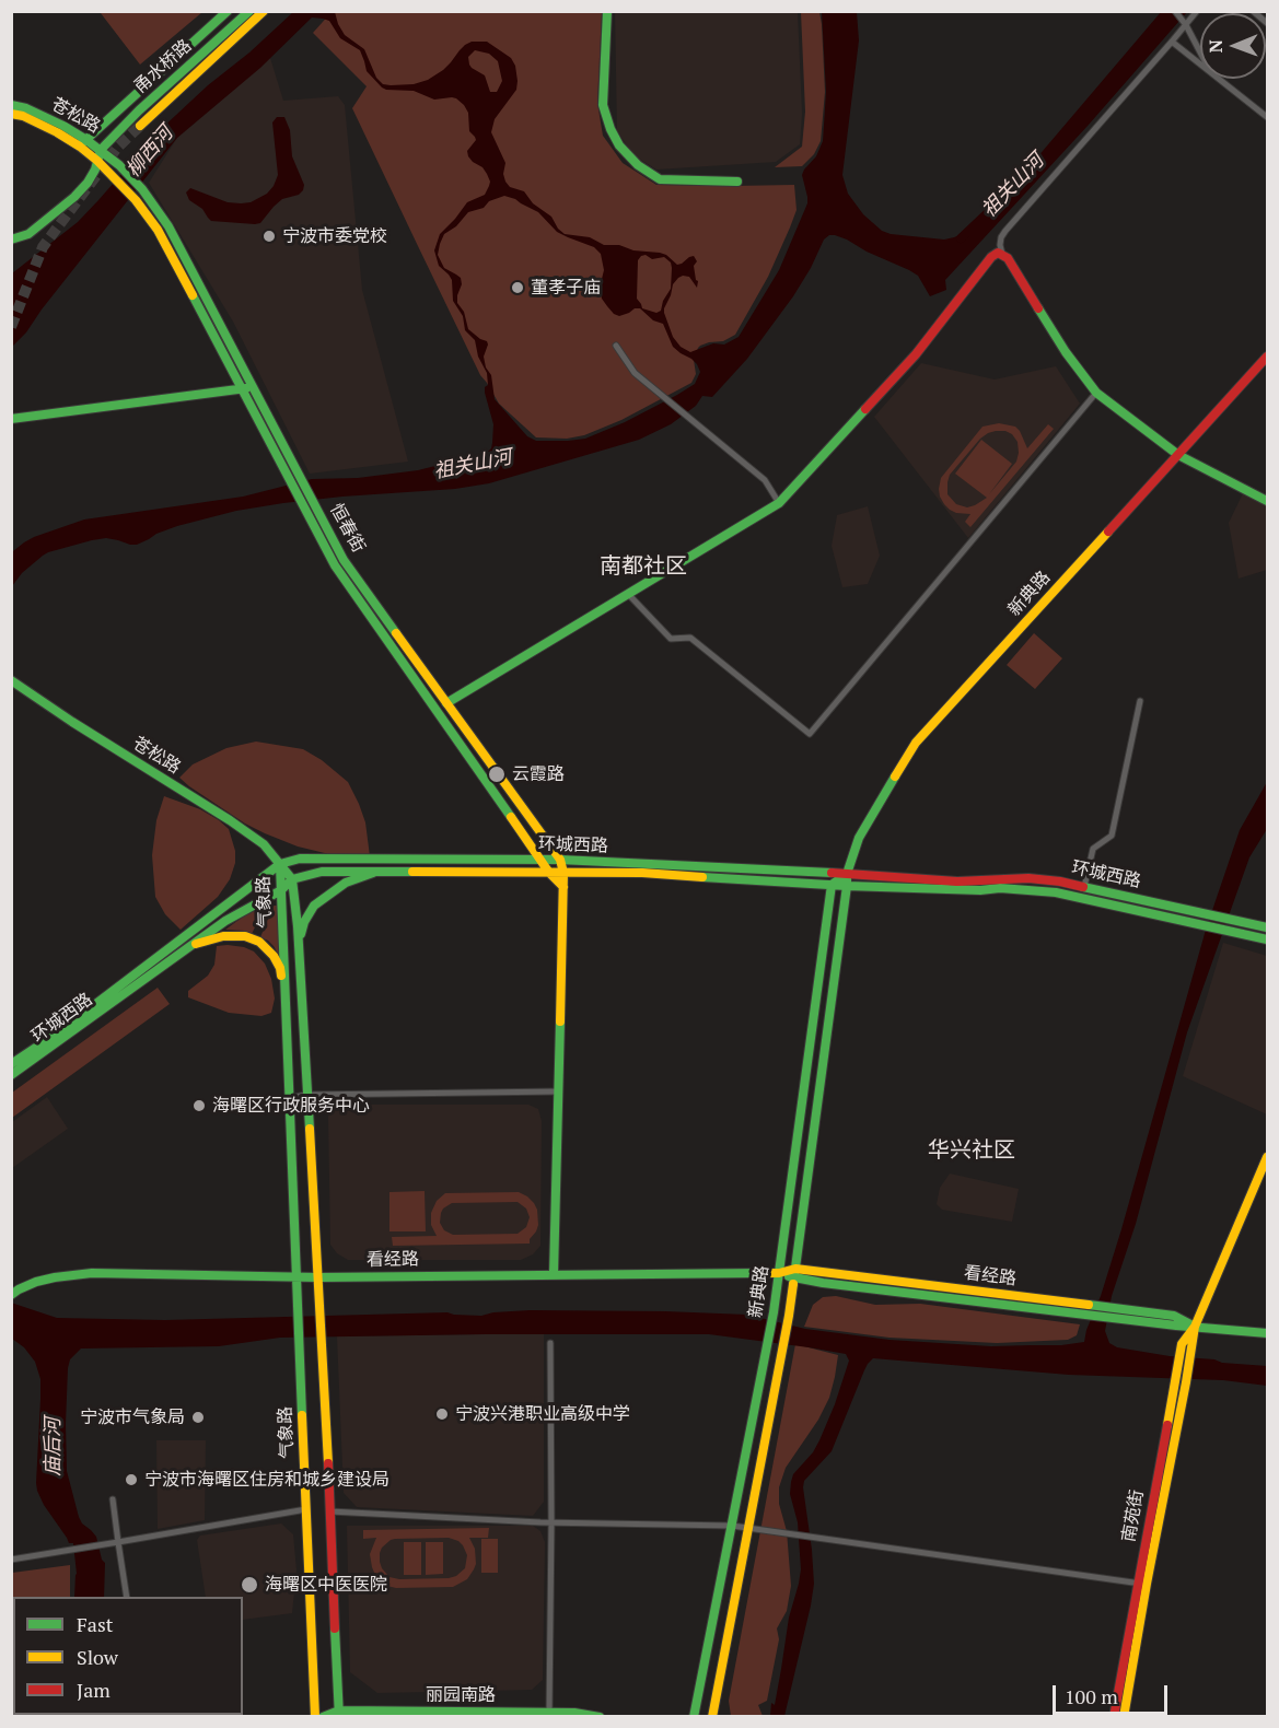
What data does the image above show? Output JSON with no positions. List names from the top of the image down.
{
  "streets": {
    "main road": [
      "甬水桥路",
      "苍松路",
      "恒春街",
      "新典路",
      "环城西路",
      "气象路",
      "看经路",
      "南苑街",
      "丽园南路"
    ]
  },
  "crossings": [
    ["甬水桥路", "苍松路"],
    ["苍松路", "恒春街"],
    ["苍松路", "环城西路"],
    ["苍松路", "气象路"],
    ["恒春街", "环城西路"],
    ["新典路", "环城西路"],
    ["新典路", "看经路"],
    ["环城西路", "气象路"],
    ["气象路", "看经路"],
    ["气象路", "丽园南路"],
    ["看经路", "南苑街"]
  ],
  "districts": ["南都社区", "华兴社区"],
  "water": ["柳西河", "祖关山河", "庙后河"],
  "places": [
    "宁波市委党校",
    "董孝子庙",
    "云霞路",
    "海曙区行政服务中心",
    "宁波兴港职业高级中学",
    "宁波市气象局",
    "宁波市海曙区住房和城乡建设局",
    "海曙区中医医院"
  ],
  "legend": ["Fast", "Slow", "Jam"],
  "scale_bar": "100 m",
  "north": "left"
}
